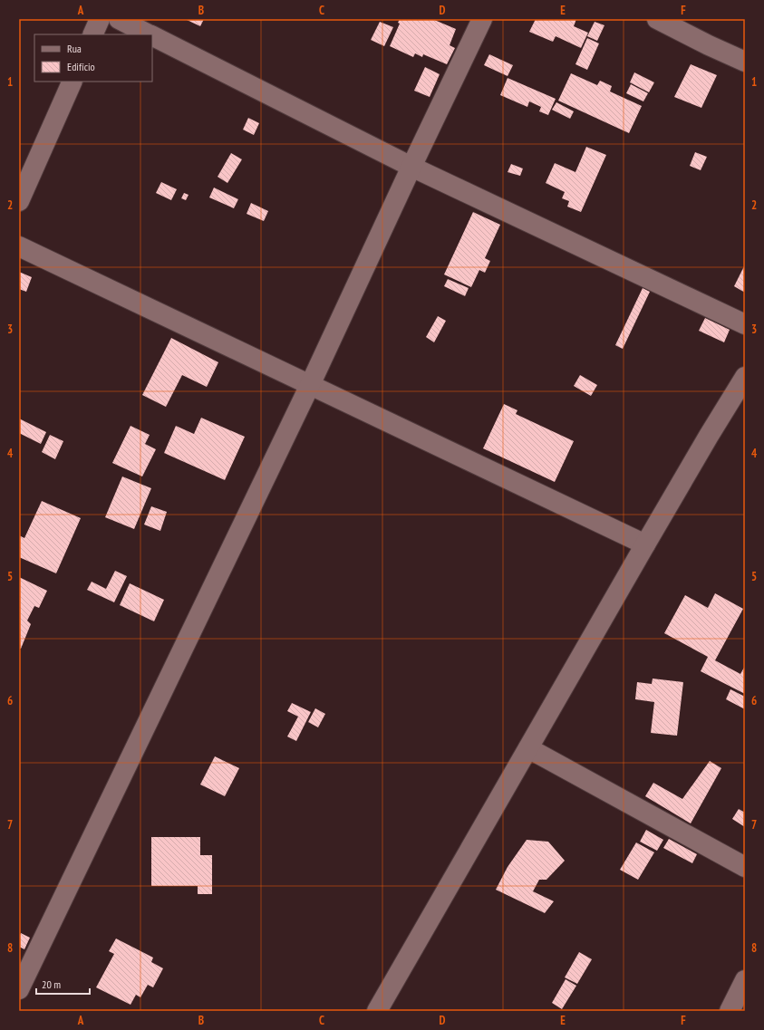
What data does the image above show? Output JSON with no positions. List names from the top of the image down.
{
  "legend": ["Rua", "Edifício"],
  "scale_bar": "20 m",
  "grid": {
    "columns": [
      "A",
      "B",
      "C",
      "D",
      "E",
      "F"
    ],
    "rows": [
      "1",
      "2",
      "3",
      "4",
      "5",
      "6",
      "7",
      "8"
    ]
  }
}
